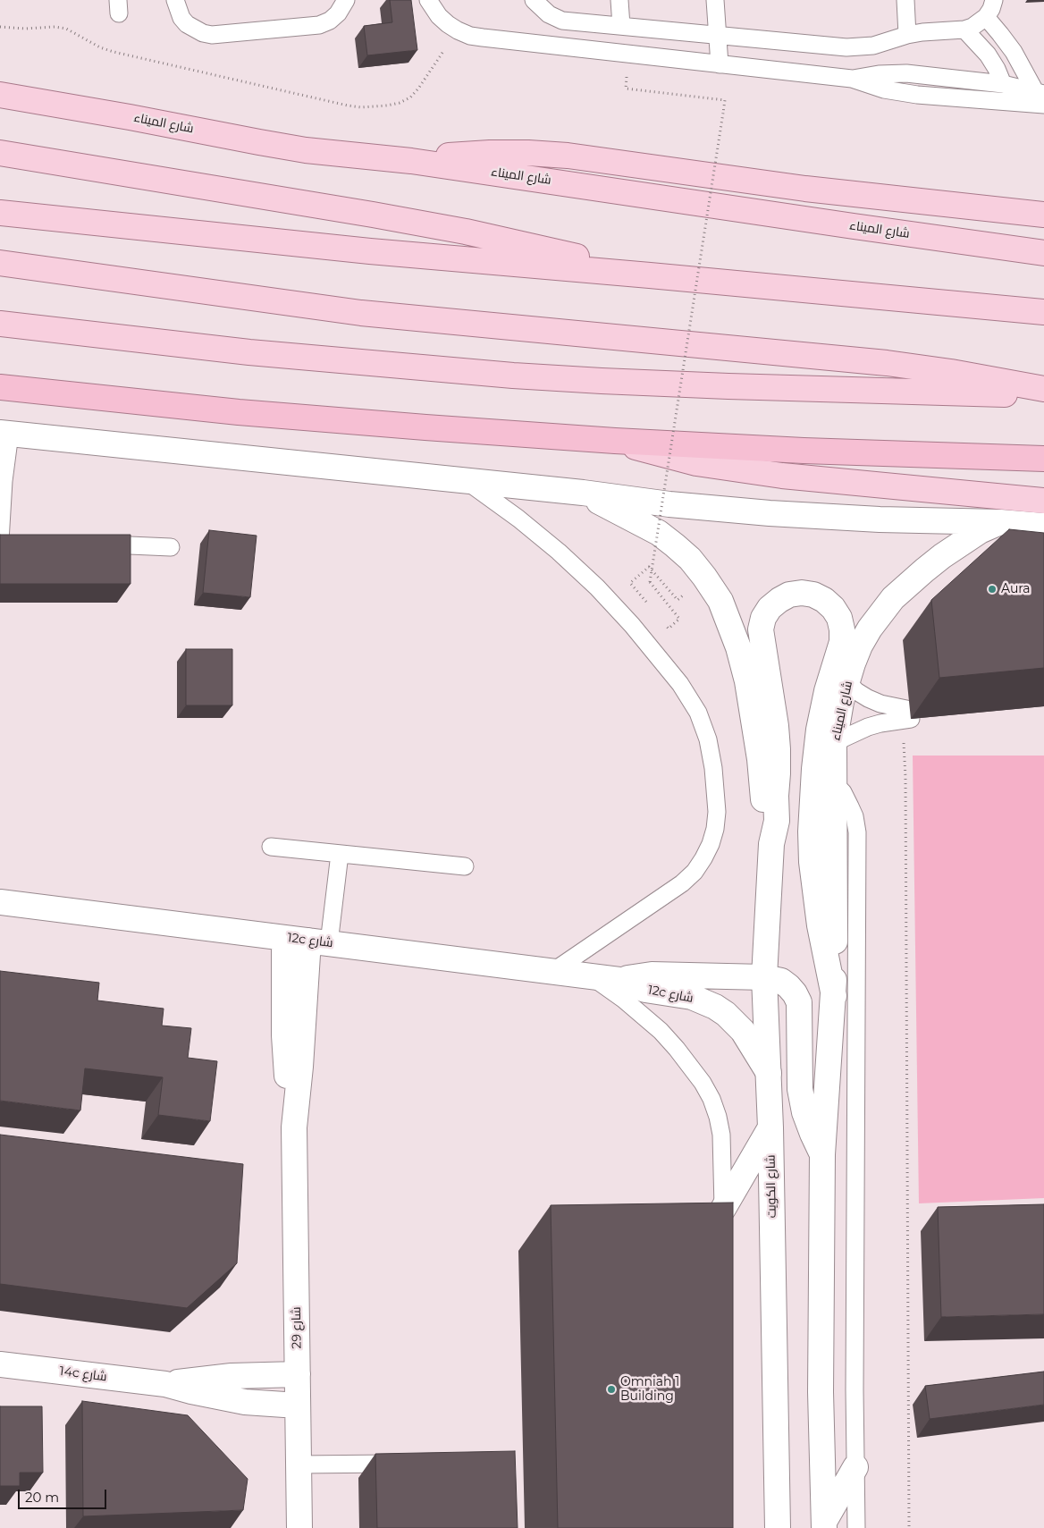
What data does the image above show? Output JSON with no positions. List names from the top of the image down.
{
  "streets": {
    "main road": [
      "شارع الميناء",
      "12c شارع",
      "شارع الكويت",
      "شارع 29",
      "14c شارع"
    ]
  },
  "crossings": [
    ["12c شارع", "شارع الكويت"],
    ["12c شارع", "شارع 29"],
    ["شارع 29", "14c شارع"]
  ],
  "places": ["Aura", "Omniah 1 Building"],
  "scale_bar": "20 m"
}
